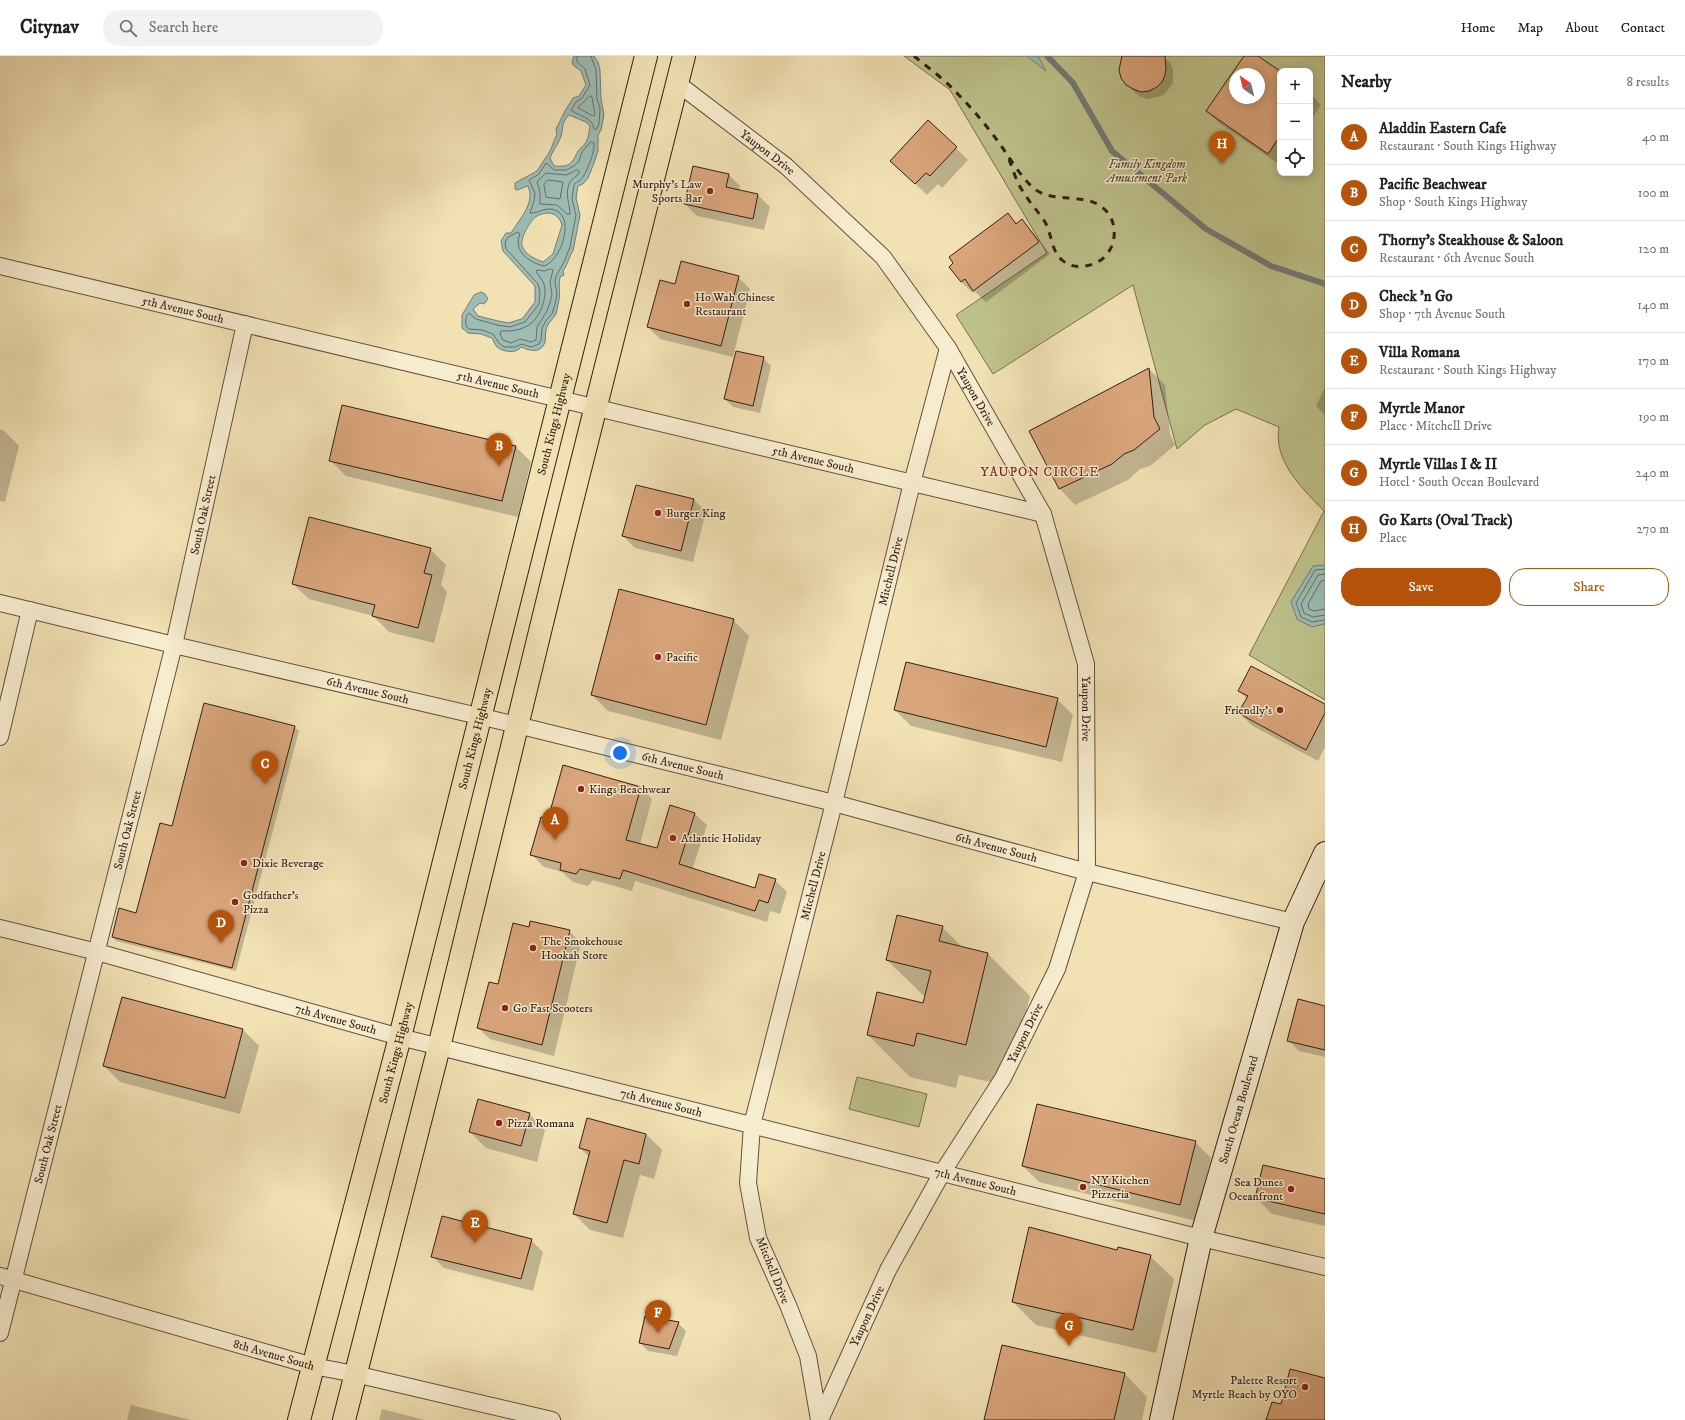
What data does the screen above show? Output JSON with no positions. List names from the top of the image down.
{
  "streets": {
    "main road": ["South Kings Highway", "South Ocean Boulevard"],
    "street": [
      "Yaupon Drive",
      "5th Avenue South",
      "South Oak Street",
      "Mitchell Drive",
      "6th Avenue South",
      "7th Avenue South",
      "8th Avenue South"
    ]
  },
  "crossings": [
    ["Yaupon Drive", "5th Avenue South"],
    ["Yaupon Drive", "Mitchell Drive"],
    ["Yaupon Drive", "6th Avenue South"],
    ["Yaupon Drive", "7th Avenue South"],
    ["5th Avenue South", "South Kings Highway"],
    ["5th Avenue South", "South Oak Street"],
    ["5th Avenue South", "Mitchell Drive"],
    ["South Kings Highway", "6th Avenue South"],
    ["South Kings Highway", "7th Avenue South"],
    ["South Kings Highway", "8th Avenue South"],
    ["South Oak Street", "6th Avenue South"],
    ["South Oak Street", "7th Avenue South"],
    ["South Oak Street", "8th Avenue South"],
    ["Mitchell Drive", "6th Avenue South"],
    ["Mitchell Drive", "7th Avenue South"],
    ["6th Avenue South", "South Ocean Boulevard"],
    ["7th Avenue South", "South Ocean Boulevard"]
  ],
  "districts": ["YAUPON CIRCLE"],
  "parks": ["Family Kingdom Amusement Park"],
  "places": [
    "Murphy's Law Sports Bar",
    "Ho Wah Chinese Restaurant",
    "Burger King",
    "Pacific",
    "Friendly's",
    "Kings Beachwear",
    "Atlantic Holiday",
    "Dixie Beverage",
    "Godfather's Pizza",
    "The Smokehouse Hookah Store",
    "Go Fast Scooters",
    "Pizza Romana",
    "NY Kitchen Pizzeria",
    "Sea Dunes Oceanfront",
    "Palette Resort Myrtle Beach by OYO"
  ],
  "north": "top left",
  "page": {
    "header": "Citynav",
    "search": "Search here",
    "nav": [
      "Home",
      "Map",
      "About",
      "Contact"
    ],
    "heading": ["Nearby", "8 results"],
    "map_buttons": ["+", "−"],
    "list": [
      {
        "mark": "A",
        "name": "Aladdin Eastern Cafe",
        "note": "Restaurant · South Kings Highway",
        "value": "40 m"
      },
      {
        "mark": "B",
        "name": "Pacific Beachwear",
        "note": "Shop · South Kings Highway",
        "value": "100 m"
      },
      {
        "mark": "C",
        "name": "Thorny's Steakhouse & Saloon",
        "note": "Restaurant · 6th Avenue South",
        "value": "120 m"
      },
      {
        "mark": "D",
        "name": "Check 'n Go",
        "note": "Shop · 7th Avenue South",
        "value": "140 m"
      },
      {
        "mark": "E",
        "name": "Villa Romana",
        "note": "Restaurant · South Kings Highway",
        "value": "170 m"
      },
      {
        "mark": "F",
        "name": "Myrtle Manor",
        "note": "Place · Mitchell Drive",
        "value": "190 m"
      },
      {
        "mark": "G",
        "name": "Myrtle Villas I & II",
        "note": "Hotel · South Ocean Boulevard",
        "value": "240 m"
      },
      {
        "mark": "H",
        "name": "Go Karts (Oval Track)",
        "note": "Place",
        "value": "270 m"
      }
    ],
    "pins": [
      "H",
      "B",
      "C",
      "A",
      "D",
      "E",
      "F",
      "G"
    ],
    "buttons": ["Save", "Share"]
  }
}
